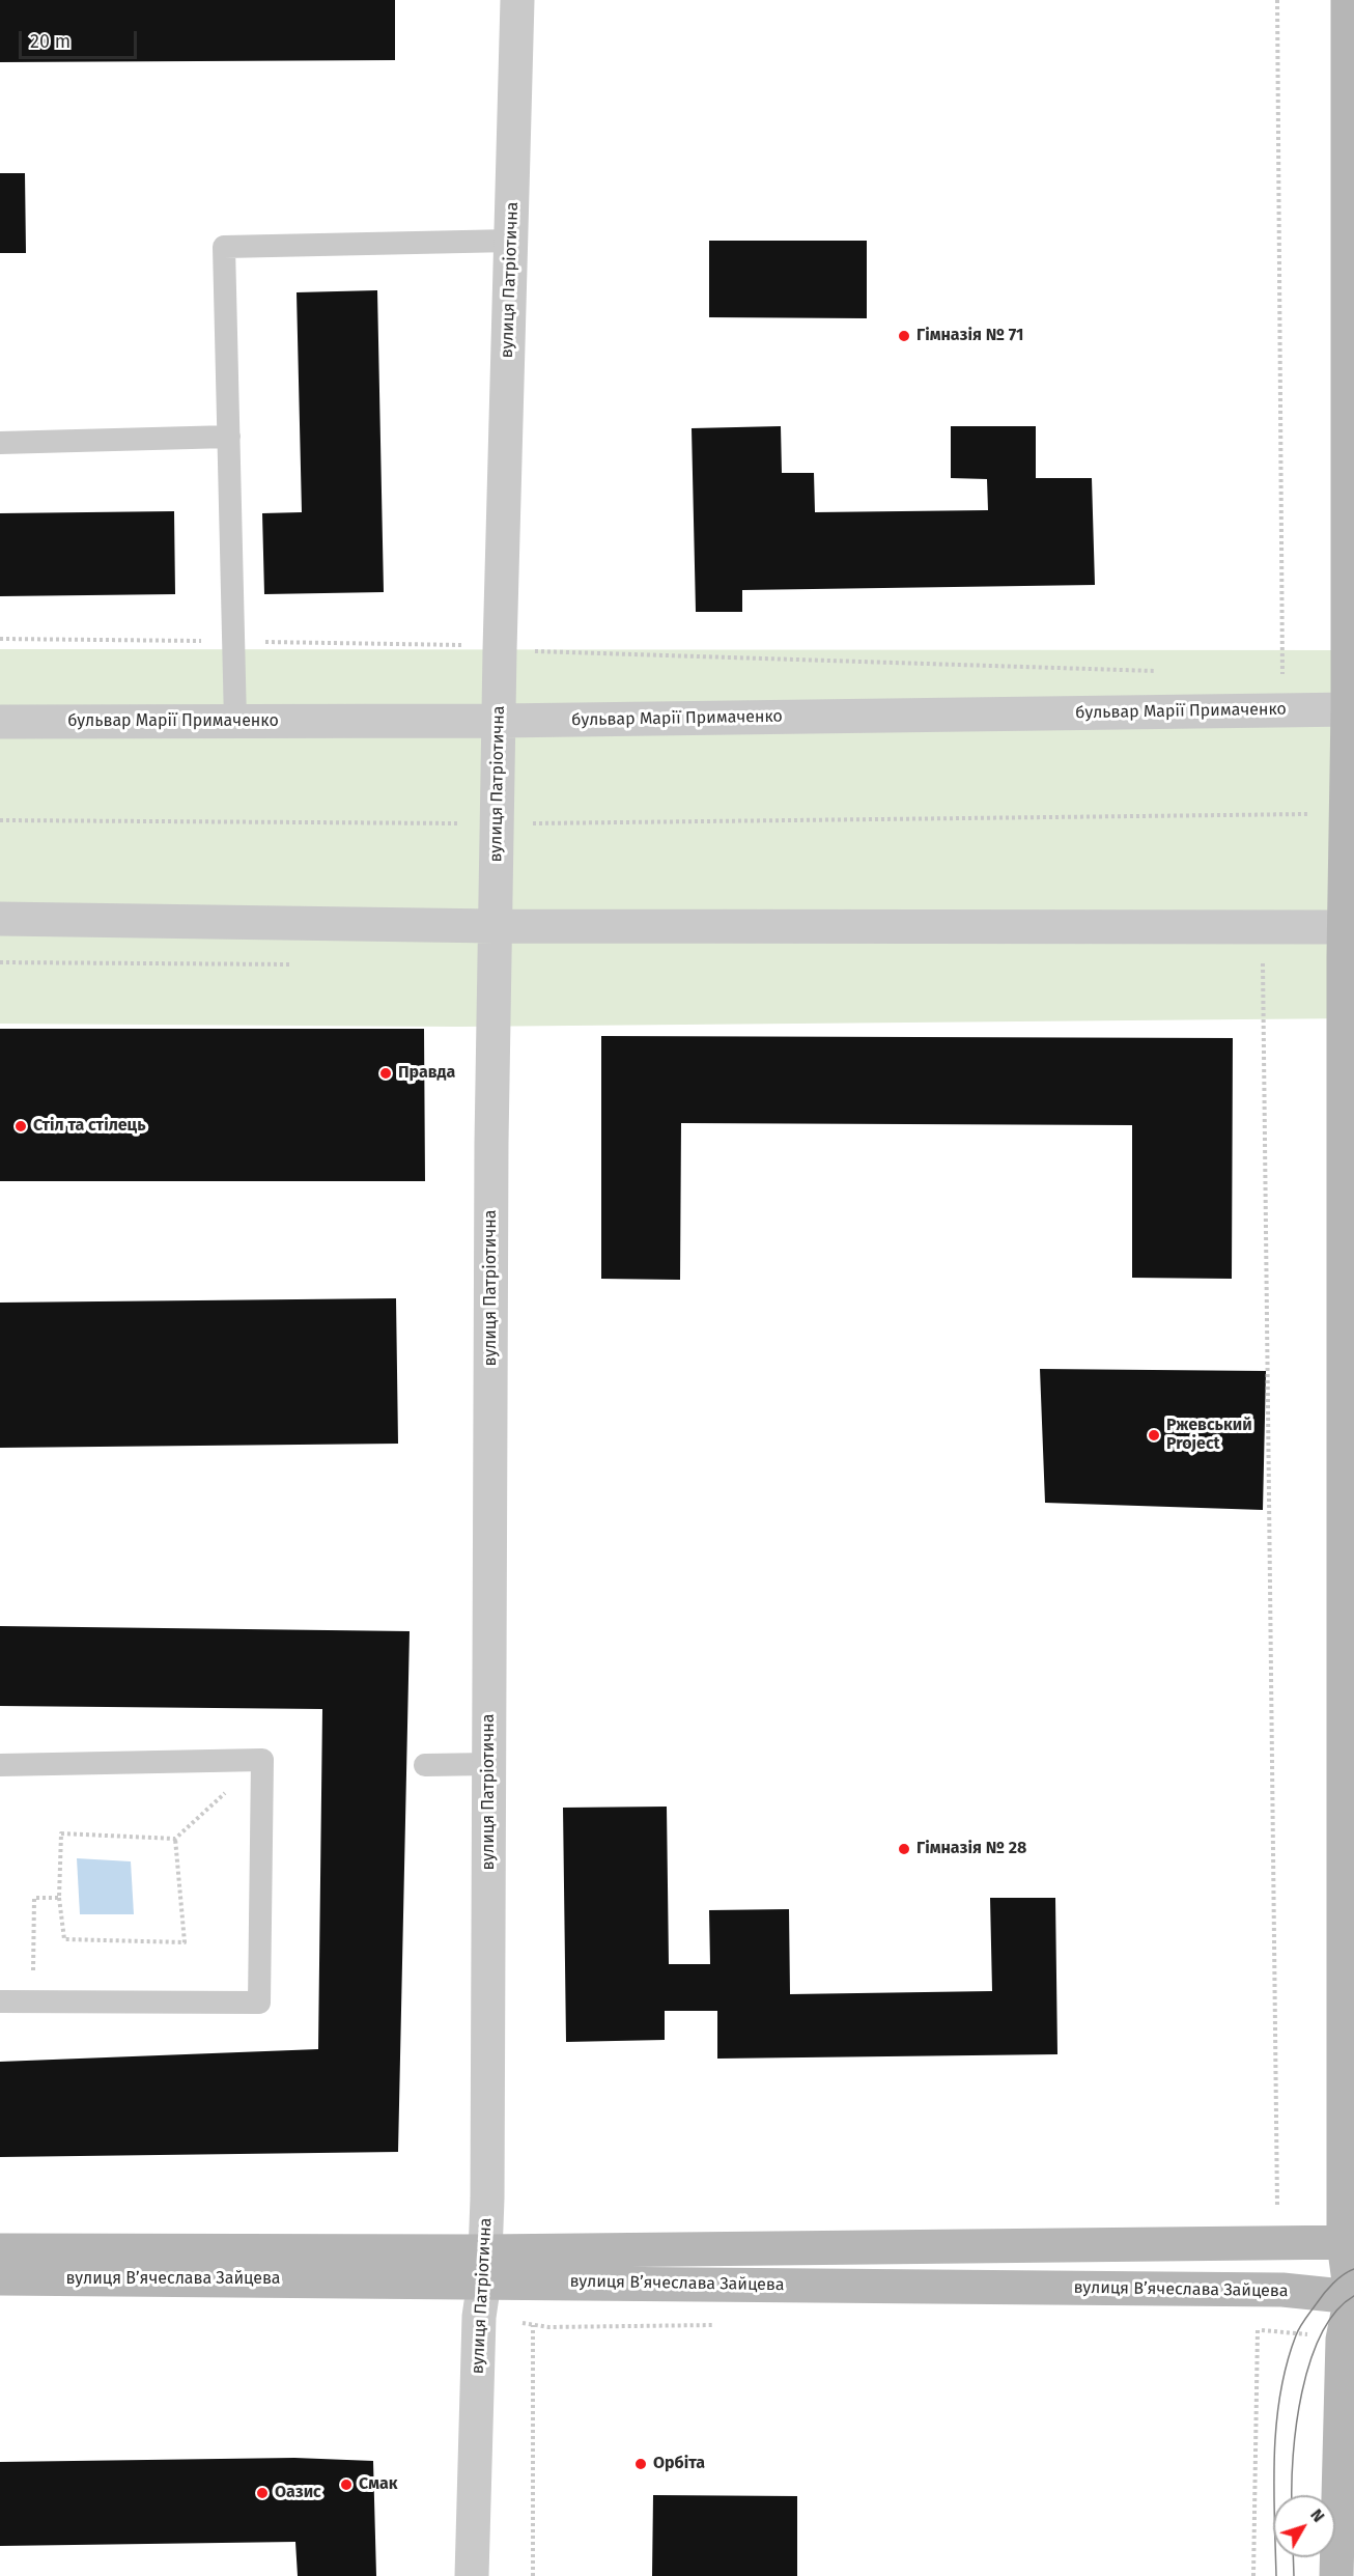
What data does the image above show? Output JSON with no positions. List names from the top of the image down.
{
  "streets": {
    "main road": ["вулиця Вʼячеслава Зайцева"],
    "street": ["вулиця Патріотична", "бульвар Марії Примаченко"]
  },
  "crossings": [
    ["вулиця Патріотична", "бульвар Марії Примаченко"],
    ["вулиця Патріотична", "вулиця Вʼячеслава Зайцева"]
  ],
  "places": [
    "Гімназія № 71",
    "Правда",
    "Стіл та стілець",
    "Ржевський Project",
    "Гімназія № 28",
    "Орбіта",
    "Смак",
    "Оазис"
  ],
  "scale_bar": "20 m",
  "north": "top right"
}
